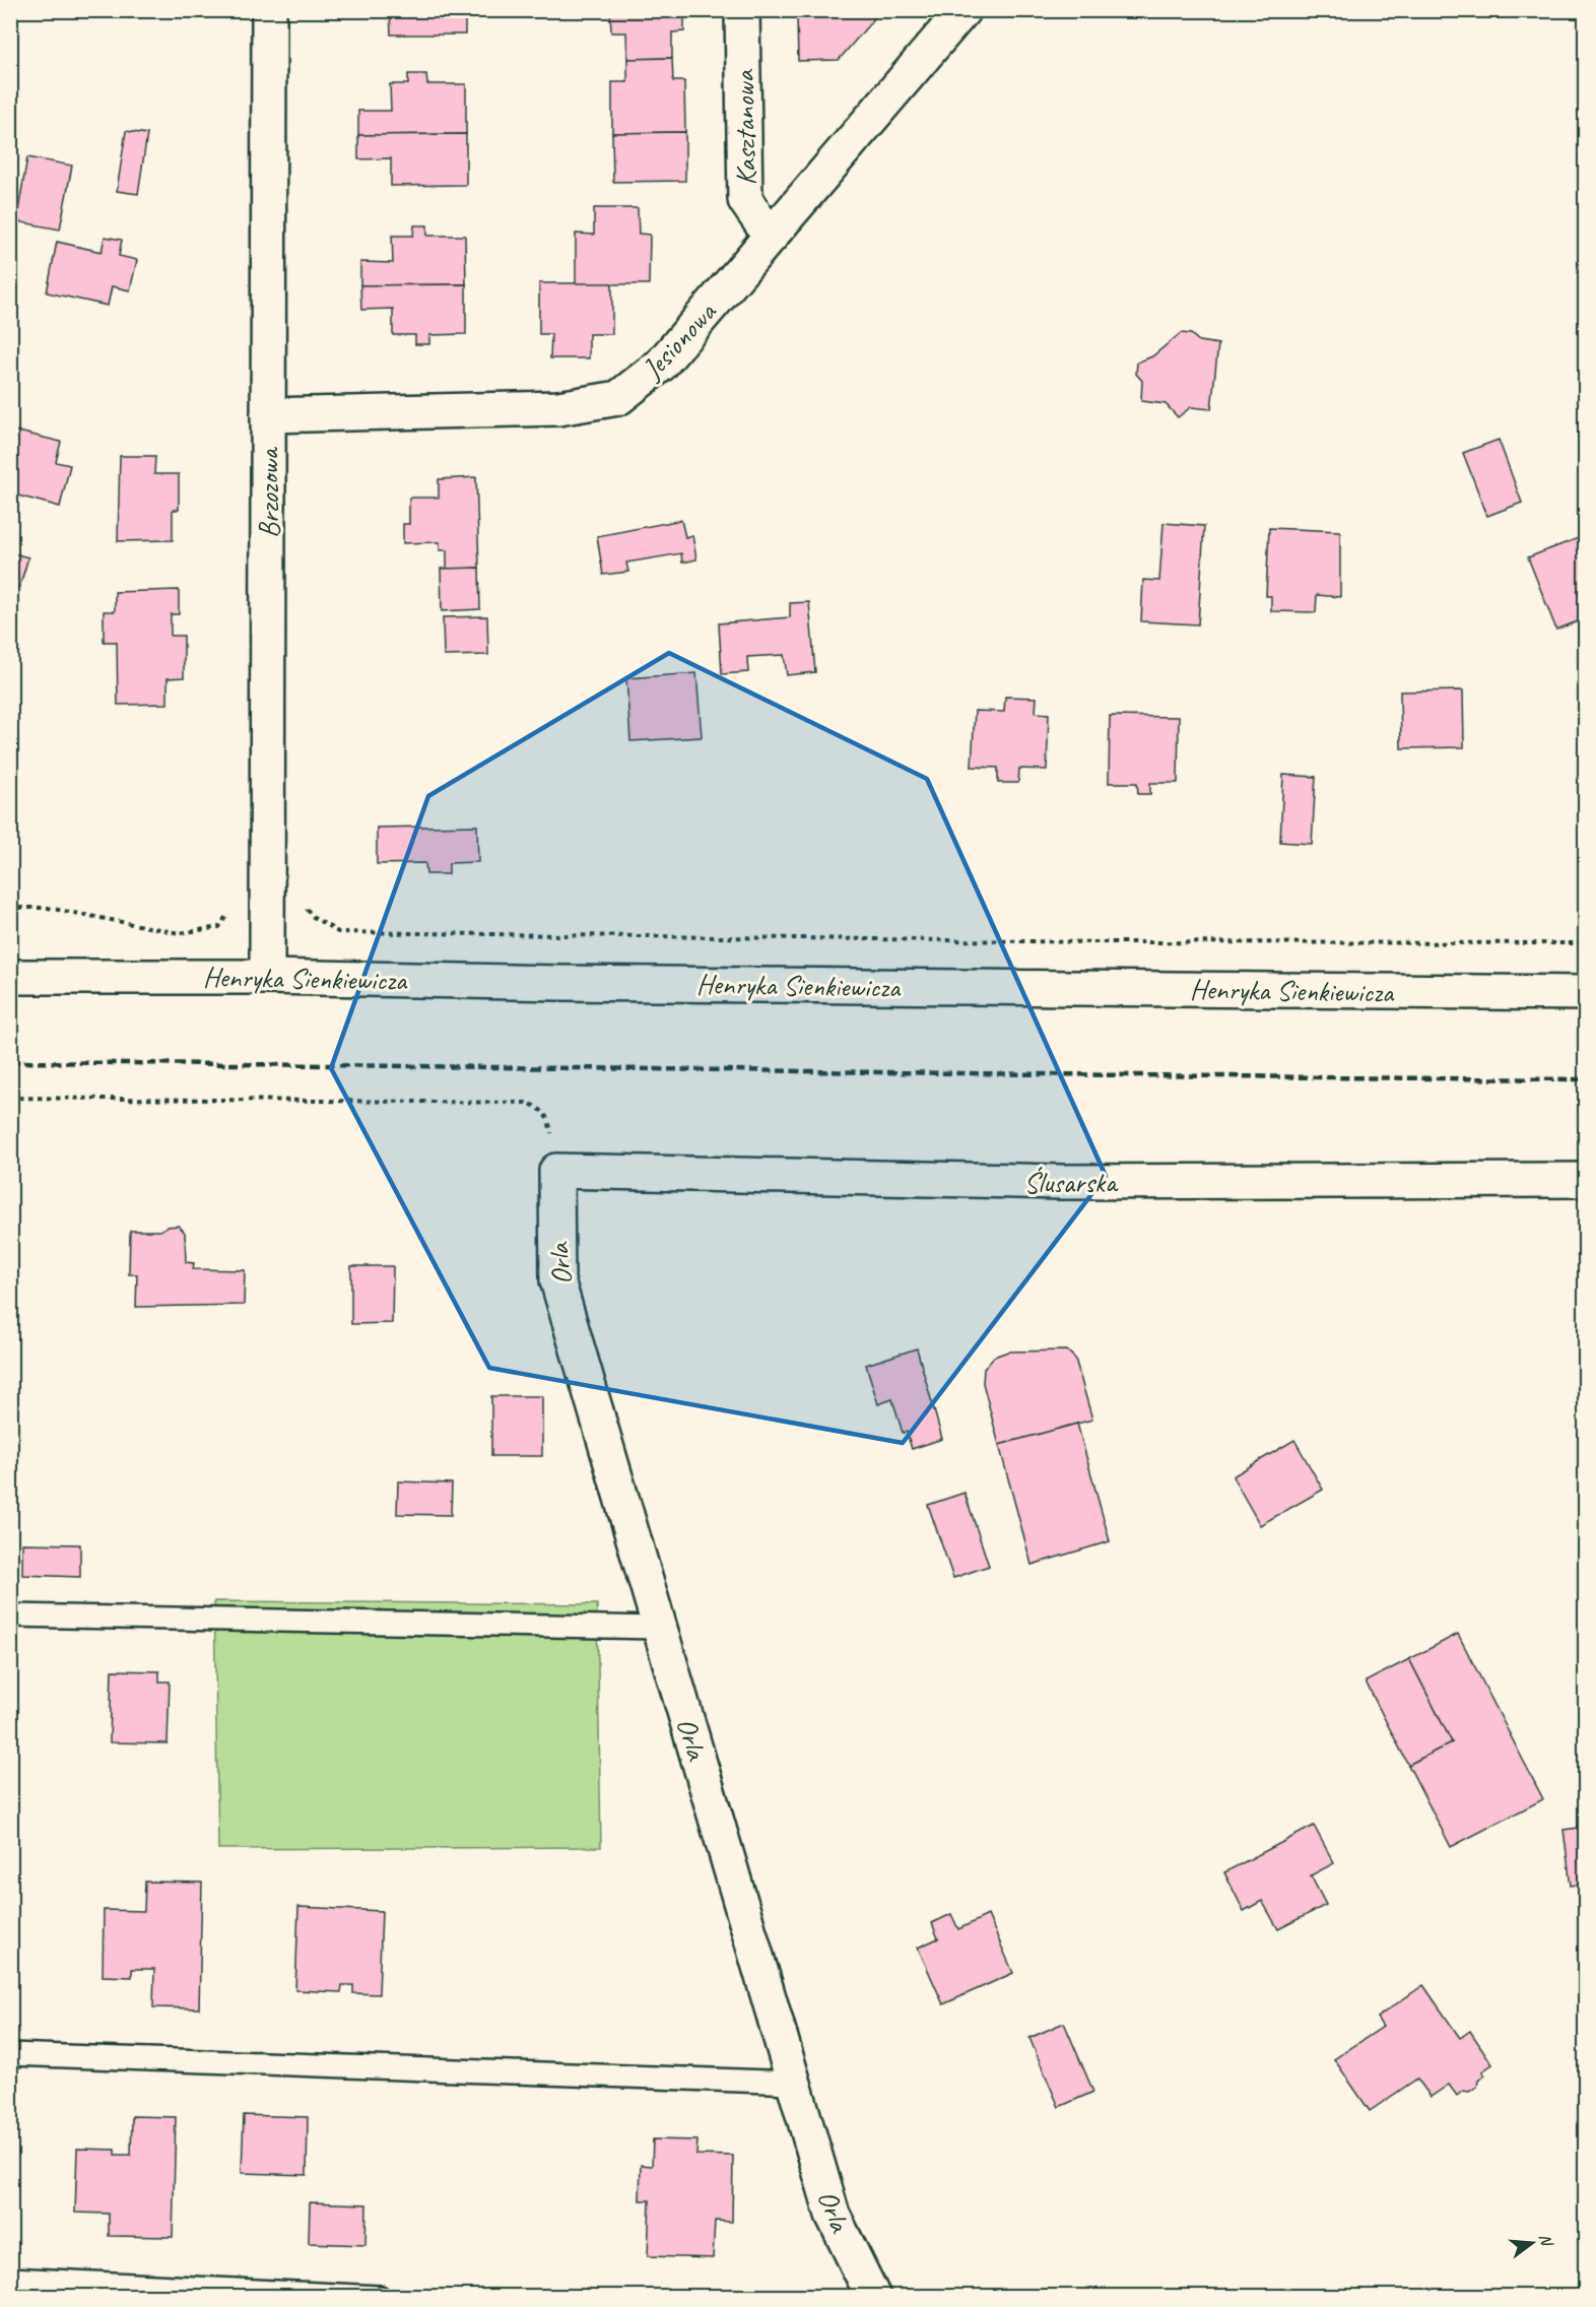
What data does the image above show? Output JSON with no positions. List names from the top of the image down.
{
  "streets": {
    "street": [
      "Kasztanowa",
      "Jesionowa",
      "Brzozowa",
      "Henryka Sienkiewicza",
      "Ślusarska",
      "Orla"
    ]
  },
  "crossings": [
    ["Kasztanowa", "Jesionowa"],
    ["Jesionowa", "Brzozowa"],
    ["Brzozowa", "Henryka Sienkiewicza"],
    ["Ślusarska", "Orla"]
  ],
  "north": "right"
}
